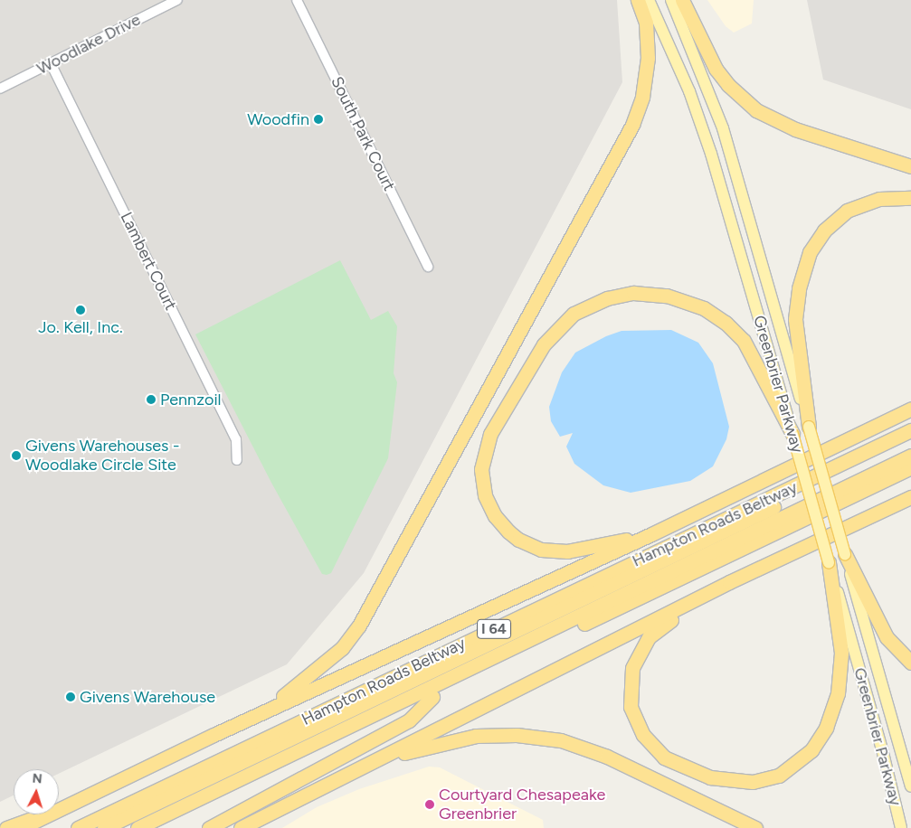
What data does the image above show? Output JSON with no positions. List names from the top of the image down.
{
  "streets": {
    "highway": ["Hampton Roads Beltway", "I 64"],
    "main road": ["Greenbrier Parkway"],
    "street": ["Woodlake Drive", "South Park Court", "Lambert Court"]
  },
  "crossings": [
    ["Woodlake Drive", "Lambert Court"]
  ],
  "places": [
    "Woodfin",
    "Jo. Kell, Inc.",
    "Pennzoil",
    "Givens Warehouses - Woodlake Circle Site",
    "Givens Warehouse",
    "Courtyard Chesapeake Greenbrier"
  ],
  "north": "top"
}
